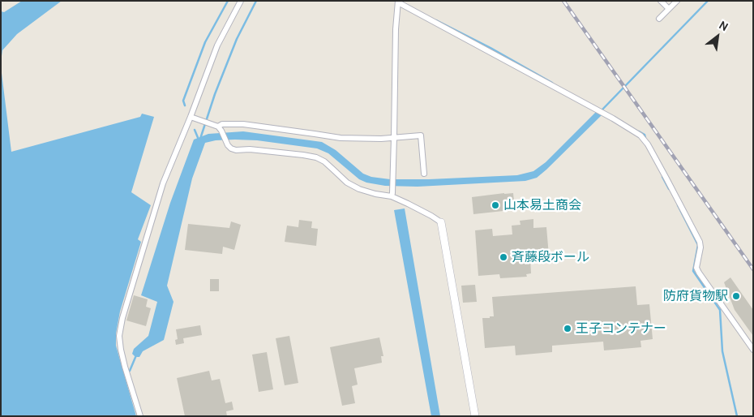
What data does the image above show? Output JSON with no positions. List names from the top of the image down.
{
  "places": [
    "山本易土商会",
    "斉藤段ボール",
    "防府貨物駅",
    "王子コンテナー"
  ],
  "north": "top right"
}
